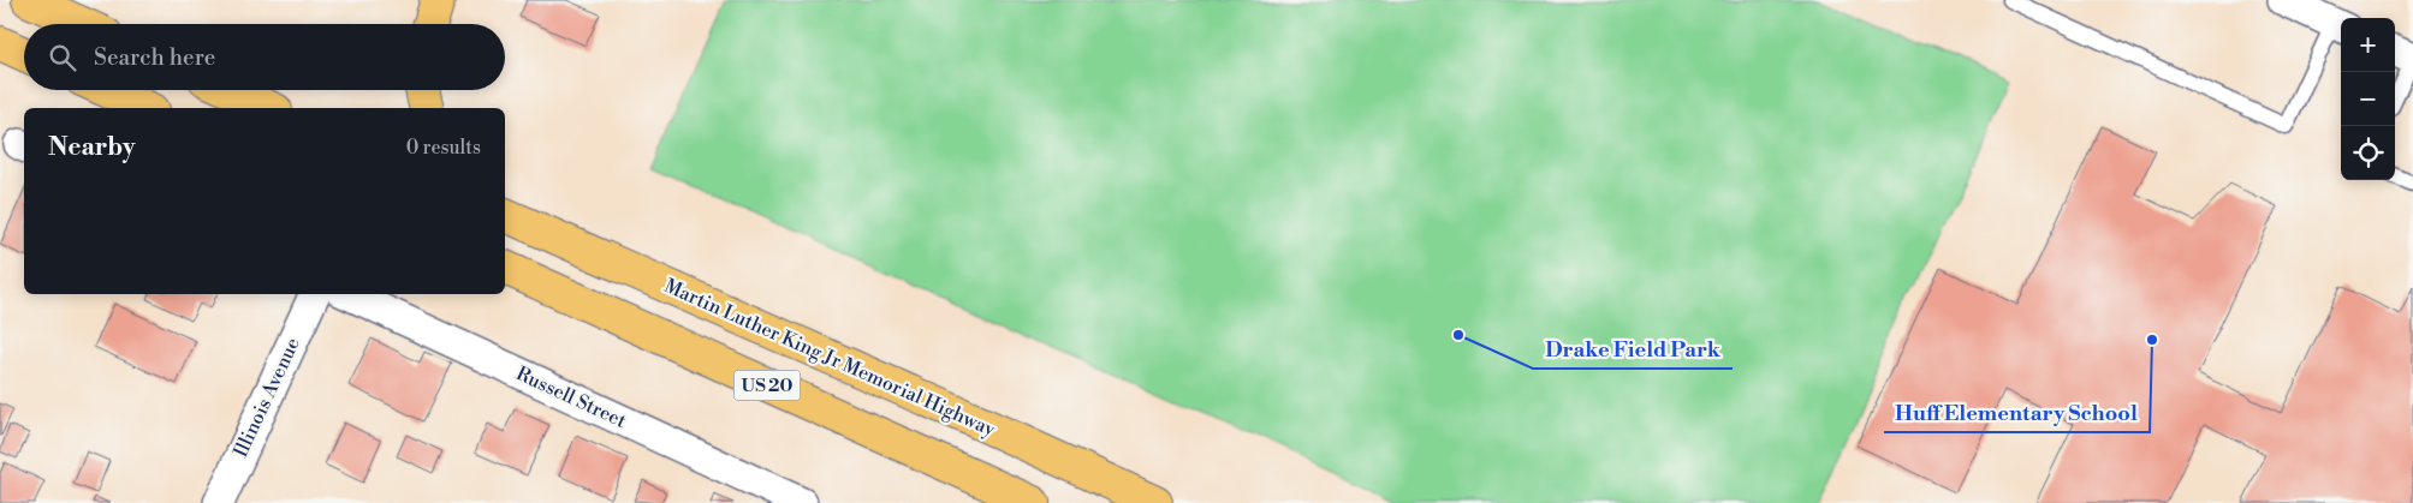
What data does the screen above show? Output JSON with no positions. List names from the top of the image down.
{
  "streets": {
    "highway": ["Martin Luther King Jr Memorial Highway", "US 20"],
    "street": ["Illinois Avenue", "Russell Street"]
  },
  "places": ["Drake Field Park", "Huff Elementary School"],
  "page": {
    "map_buttons": ["+", "−"],
    "search": "Search here",
    "heading": ["Nearby", "0 results"]
  }
}
